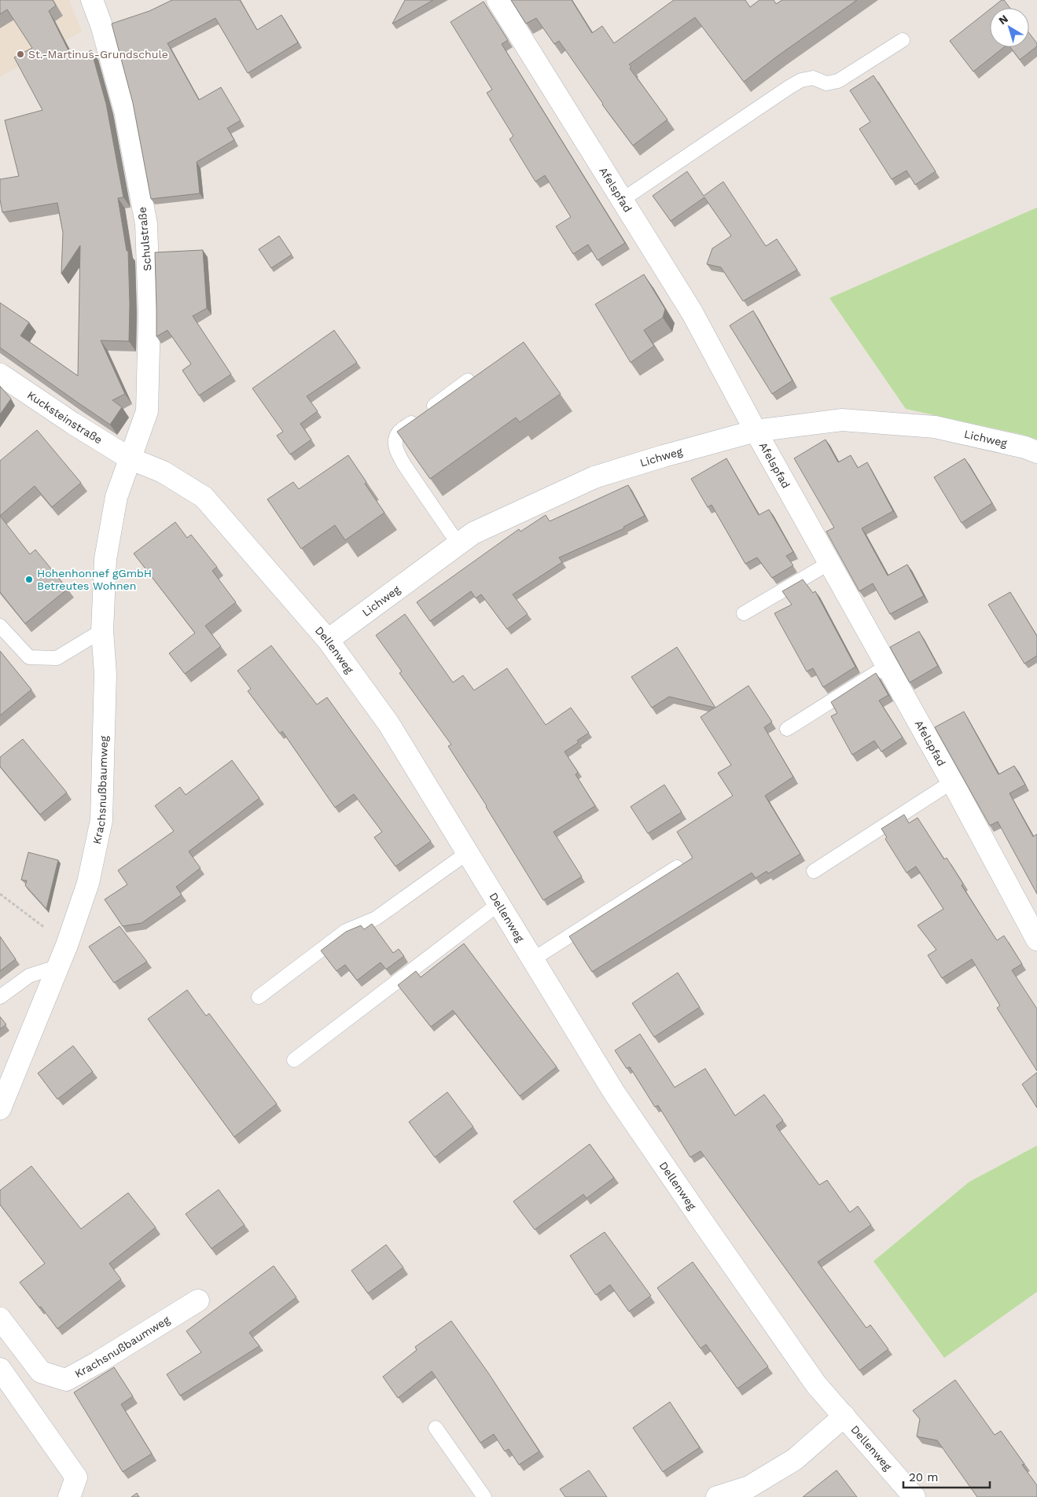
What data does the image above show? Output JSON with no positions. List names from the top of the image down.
{
  "streets": {
    "street": [
      "Afelspfad",
      "Schulstraße",
      "Kucksteinstraße",
      "Lichweg",
      "Dellenweg",
      "Krachsnußbaumweg"
    ]
  },
  "crossings": [
    ["Afelspfad", "Lichweg"],
    ["Schulstraße", "Kucksteinstraße"],
    ["Schulstraße", "Dellenweg"],
    ["Schulstraße", "Krachsnußbaumweg"],
    ["Kucksteinstraße", "Dellenweg"],
    ["Kucksteinstraße", "Krachsnußbaumweg"],
    ["Lichweg", "Dellenweg"],
    ["Dellenweg", "Krachsnußbaumweg"]
  ],
  "places": ["St.-Martinus-Grundschule", "Hohenhonnef gGmbH Betreutes Wohnen"],
  "scale_bar": "20 m",
  "north": "top left"
}
